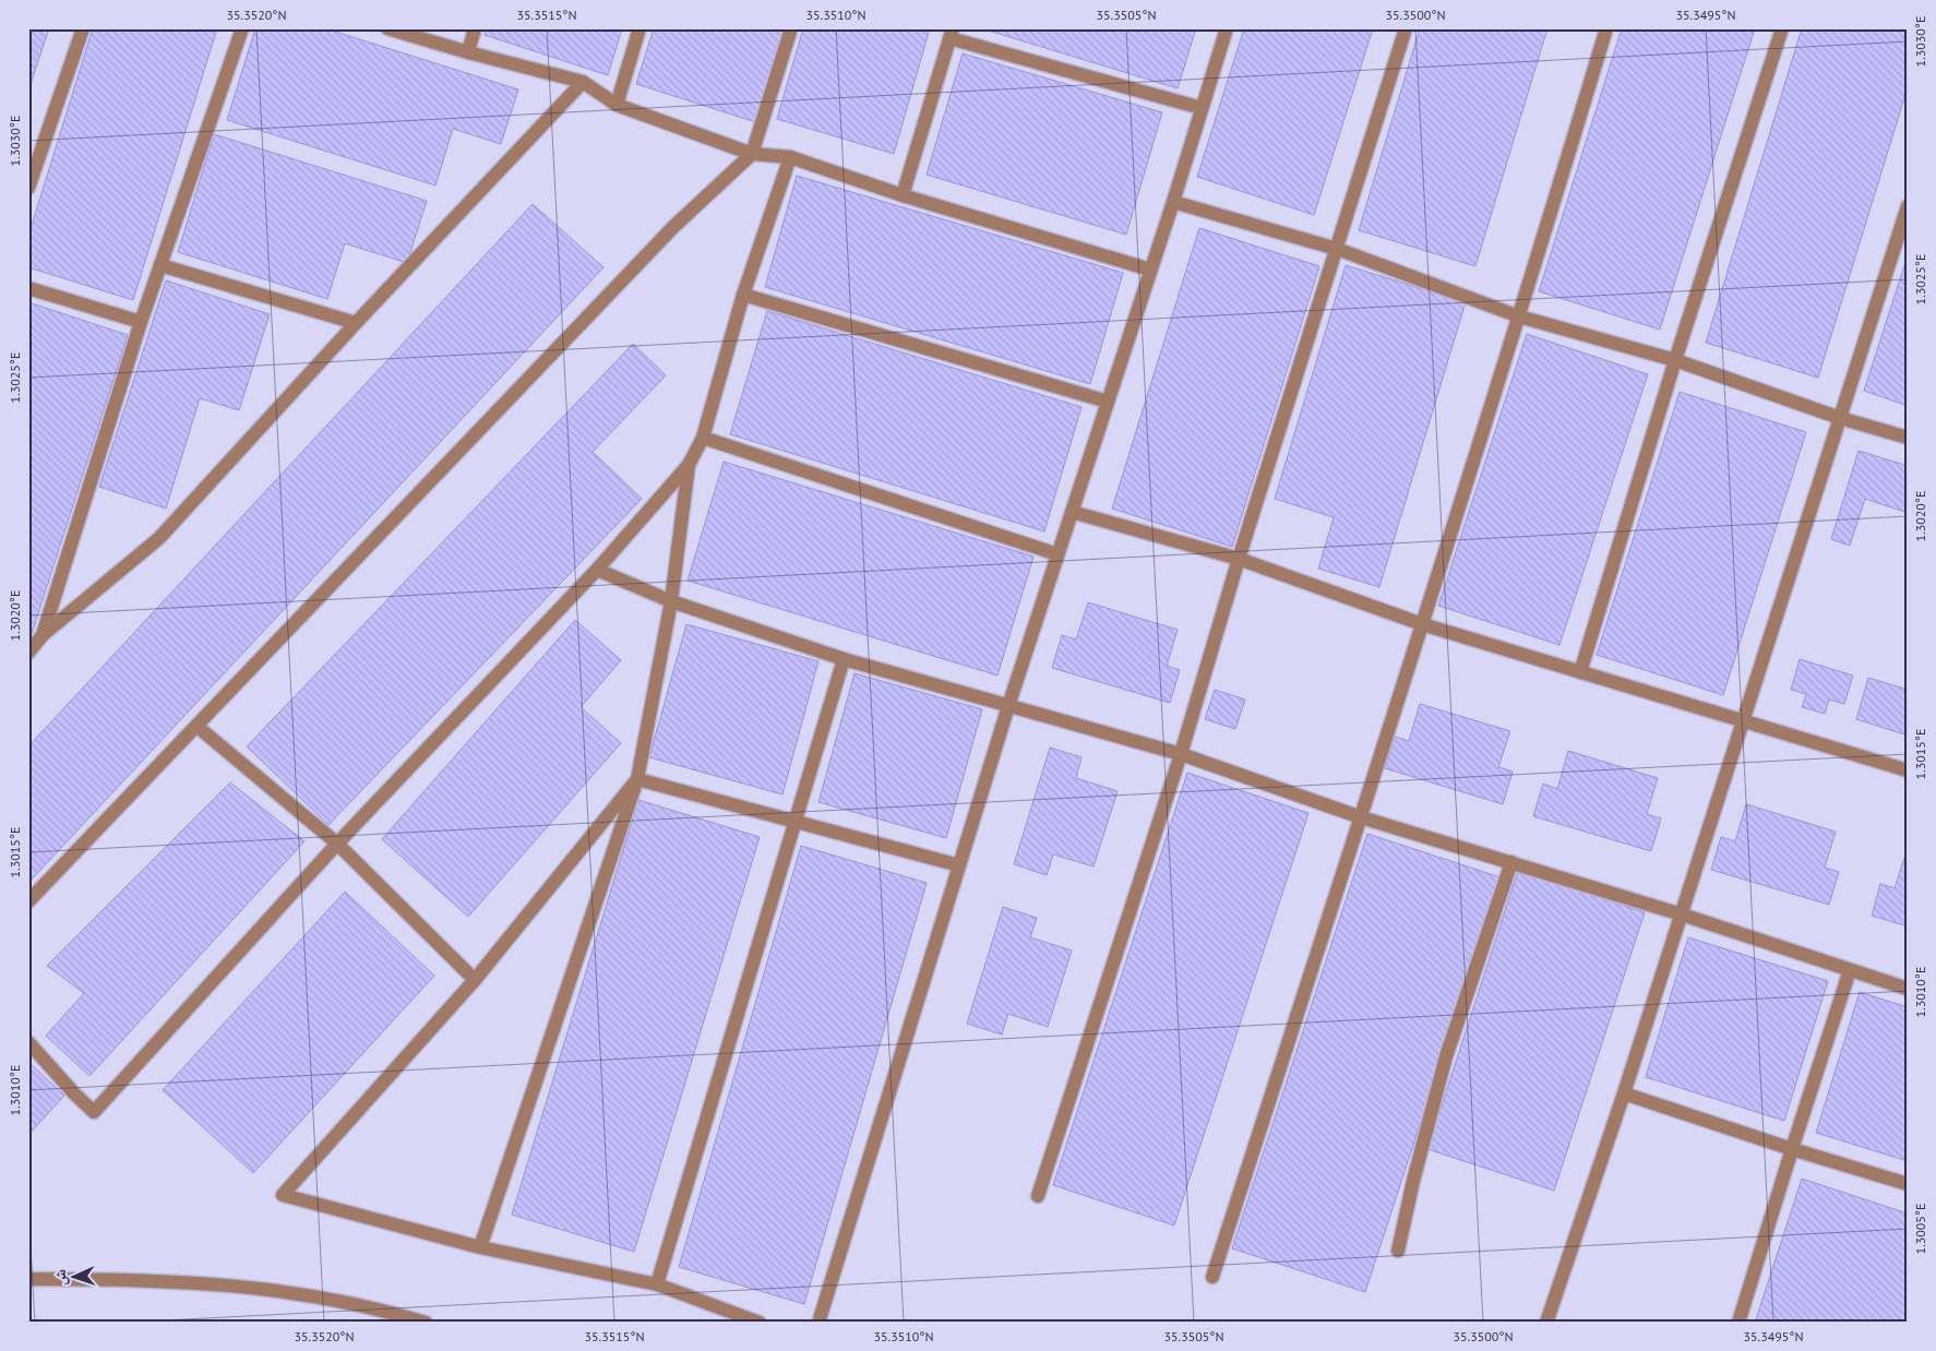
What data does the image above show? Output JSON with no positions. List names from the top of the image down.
{
  "north": "left",
  "coordinates": [
    "35.3520°N",
    "35.3515°N",
    "35.3510°N",
    "35.3505°N",
    "35.3500°N",
    "35.3495°N",
    "1.3030°E",
    "1.3025°E",
    "1.3020°E",
    "1.3015°E",
    "1.3010°E",
    "1.3005°E"
  ]
}
